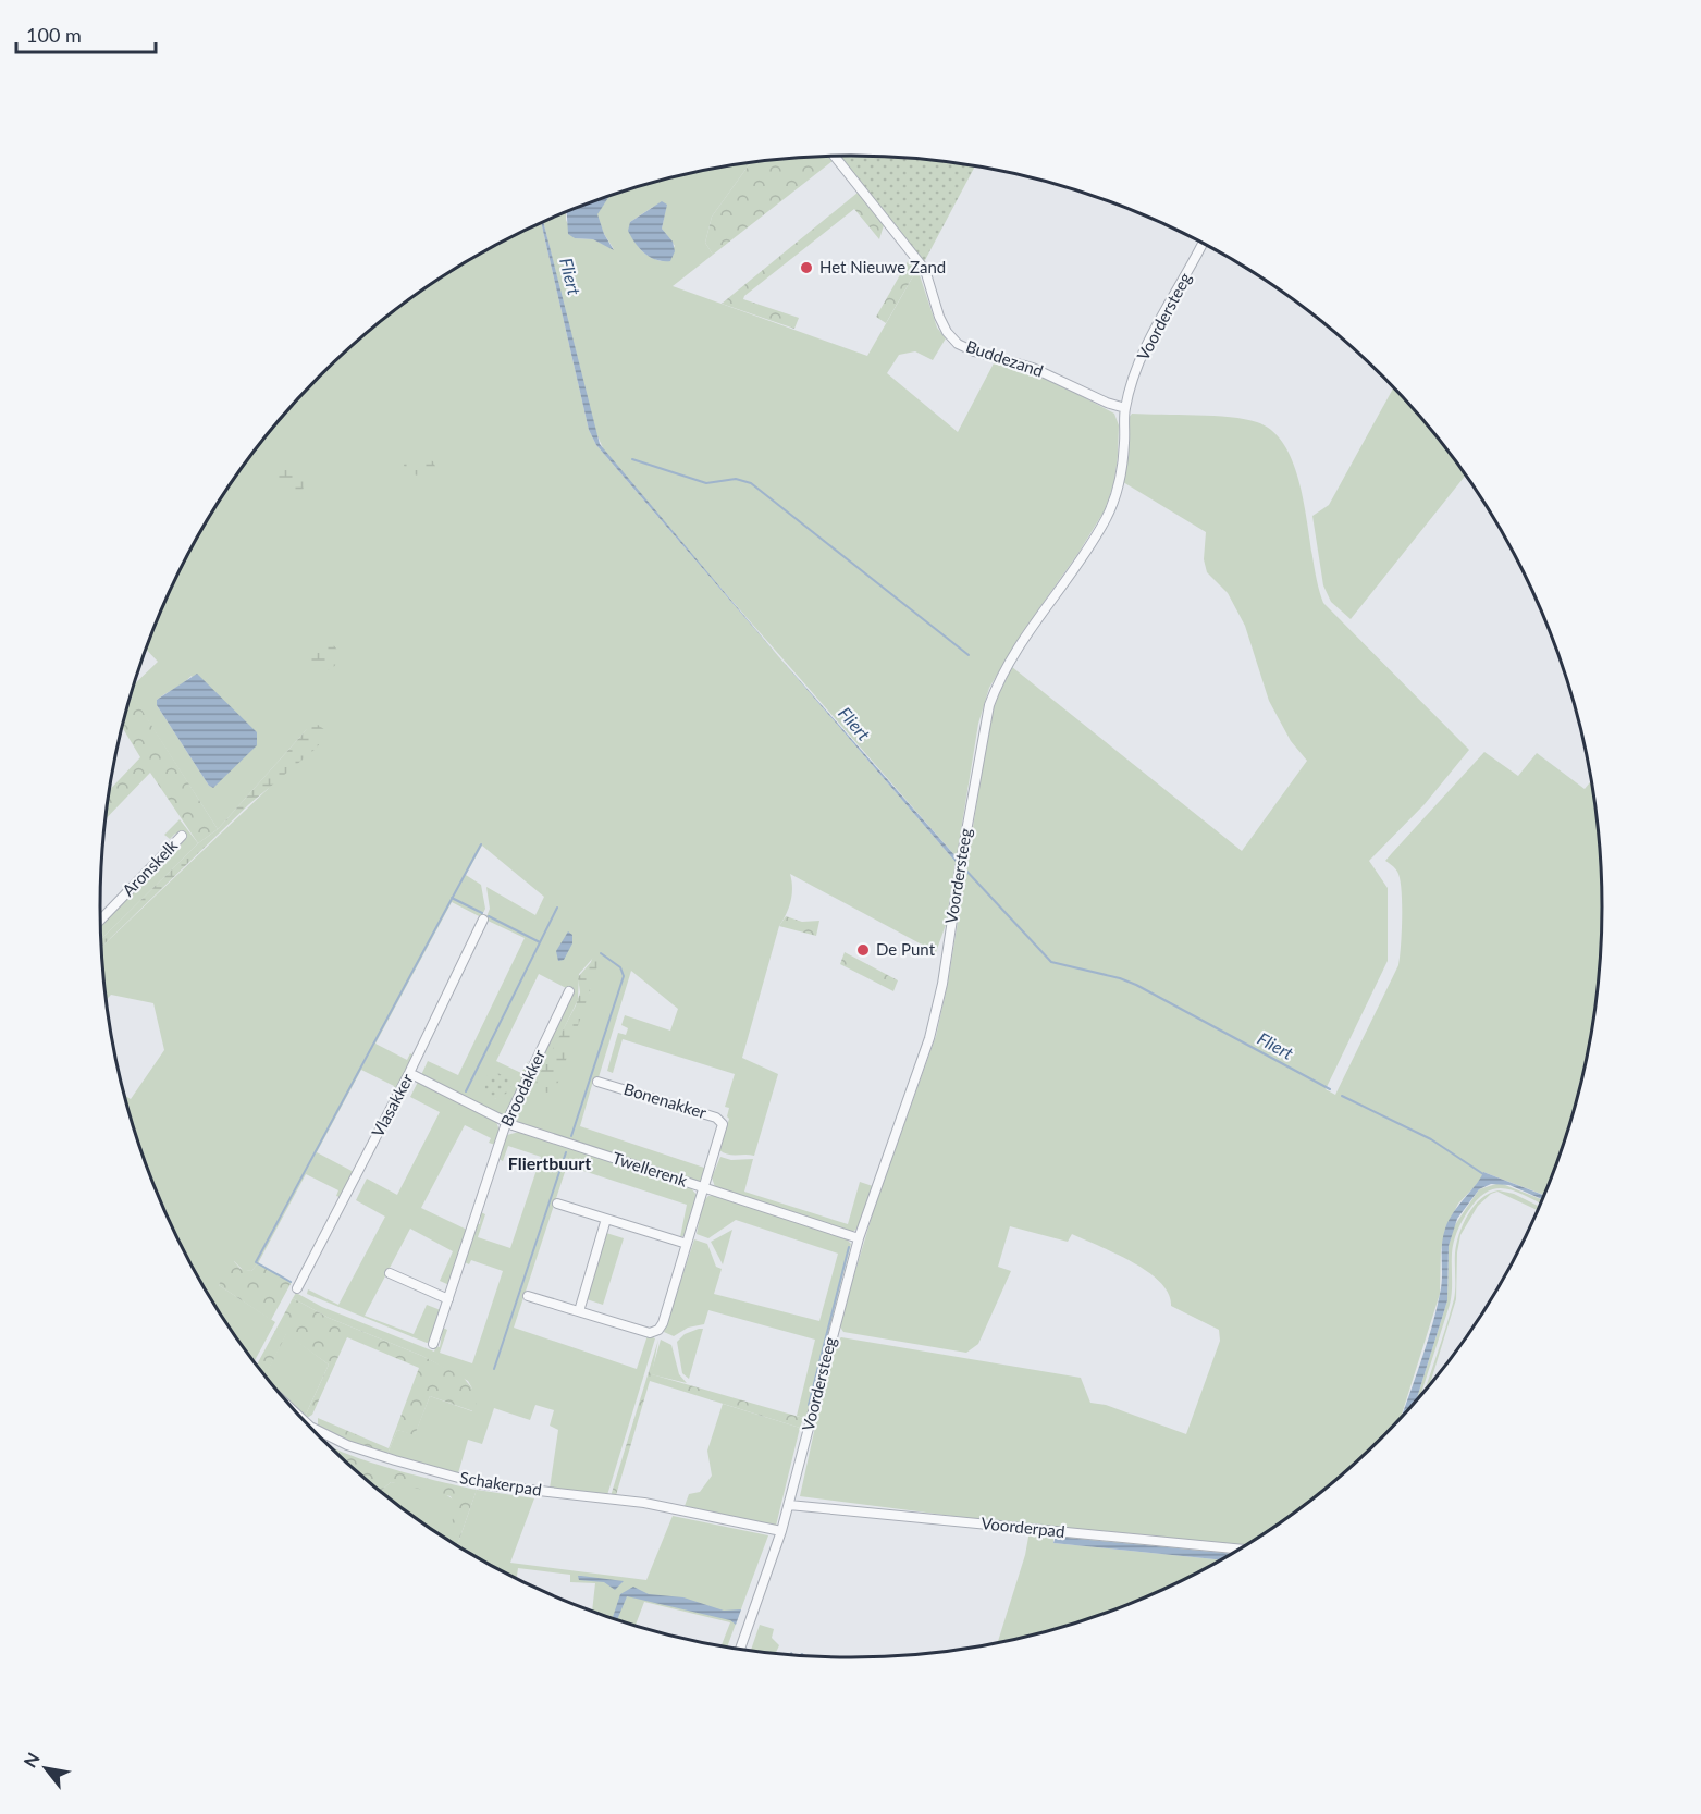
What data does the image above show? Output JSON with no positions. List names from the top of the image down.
{
  "streets": {
    "street": [
      "Voordersteeg",
      "Buddezand",
      "Aronskelk",
      "Broodakker",
      "Bonenakker",
      "Vlasakker",
      "Twellerenk",
      "Schakerpad",
      "Voorderpad"
    ]
  },
  "crossings": [
    ["Voordersteeg", "Buddezand"],
    ["Voordersteeg", "Twellerenk"],
    ["Voordersteeg", "Schakerpad"],
    ["Voordersteeg", "Voorderpad"],
    ["Broodakker", "Twellerenk"],
    ["Bonenakker", "Twellerenk"],
    ["Vlasakker", "Twellerenk"]
  ],
  "districts": ["Fliertbuurt"],
  "water": ["Fliert"],
  "places": ["Het Nieuwe Zand", "De Punt"],
  "scale_bar": "100 m",
  "north": "top left"
}
